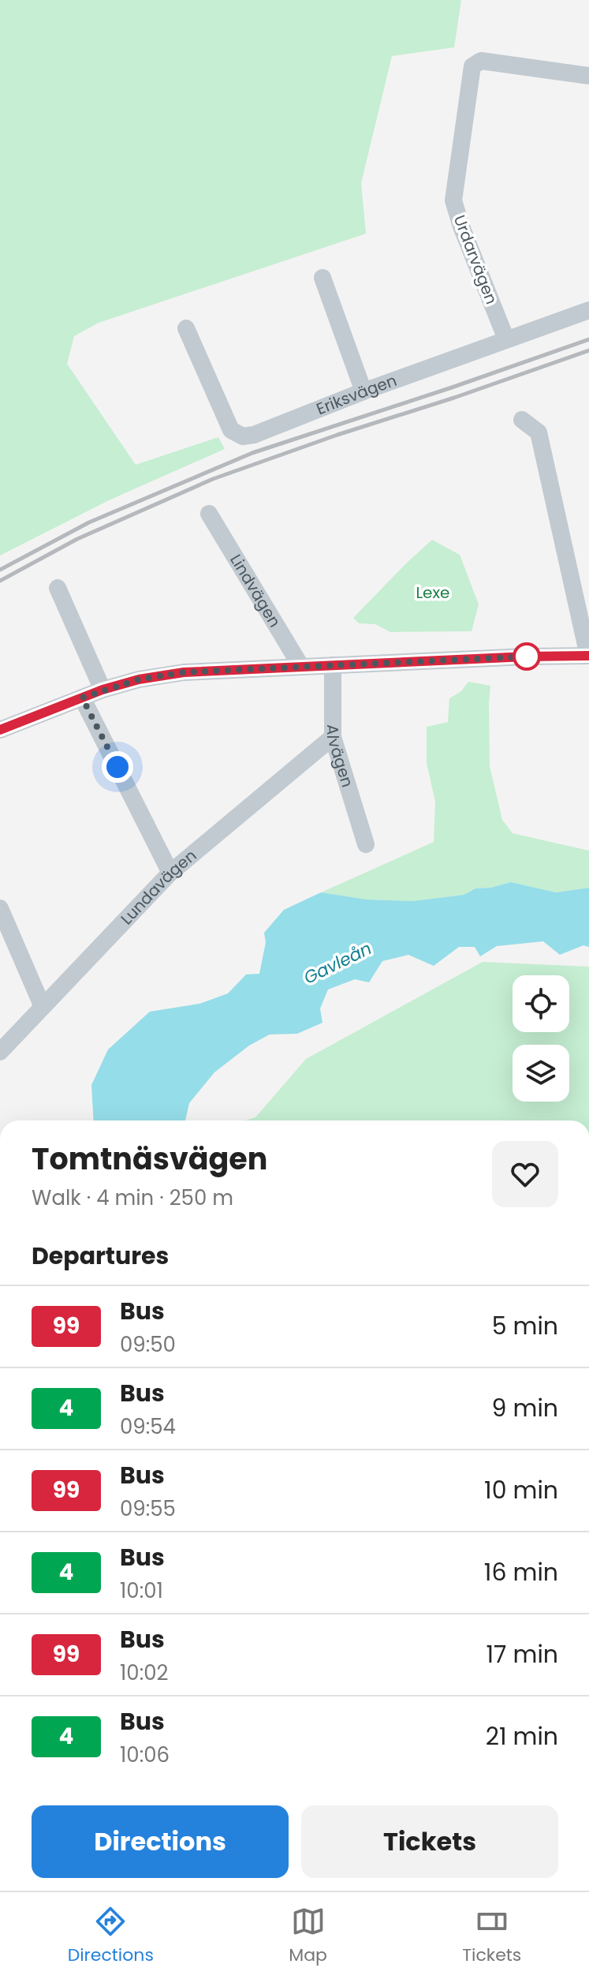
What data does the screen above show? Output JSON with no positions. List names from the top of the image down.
{
  "streets": {
    "street": [
      "Urdarvägen",
      "Eriksvägen",
      "Lindvägen",
      "Alvägen",
      "Lundavägen"
    ]
  },
  "crossings": [
    ["Urdarvägen", "Eriksvägen"],
    ["Alvägen", "Lundavägen"]
  ],
  "water": ["Gavleån"],
  "parks": ["Lexe"],
  "lines": ["bus line 99"],
  "page": {
    "heading": [
      ["Tomtnäsvägen", "Walk · 4 min · 250 m"],
      "Departures"
    ],
    "list": [
      {
        "mark": "99",
        "name": "Bus",
        "note": "09:50",
        "value": "5 min"
      },
      {
        "mark": "4",
        "name": "Bus",
        "note": "09:54",
        "value": "9 min"
      },
      {
        "mark": "99",
        "name": "Bus",
        "note": "09:55",
        "value": "10 min"
      },
      {
        "mark": "4",
        "name": "Bus",
        "note": "10:01",
        "value": "16 min"
      },
      {
        "mark": "99",
        "name": "Bus",
        "note": "10:02",
        "value": "17 min"
      },
      {
        "mark": "4",
        "name": "Bus",
        "note": "10:06",
        "value": "21 min"
      }
    ],
    "buttons": ["Directions", "Tickets"],
    "tabs": ["Directions", "Map", "Tickets"]
  }
}
